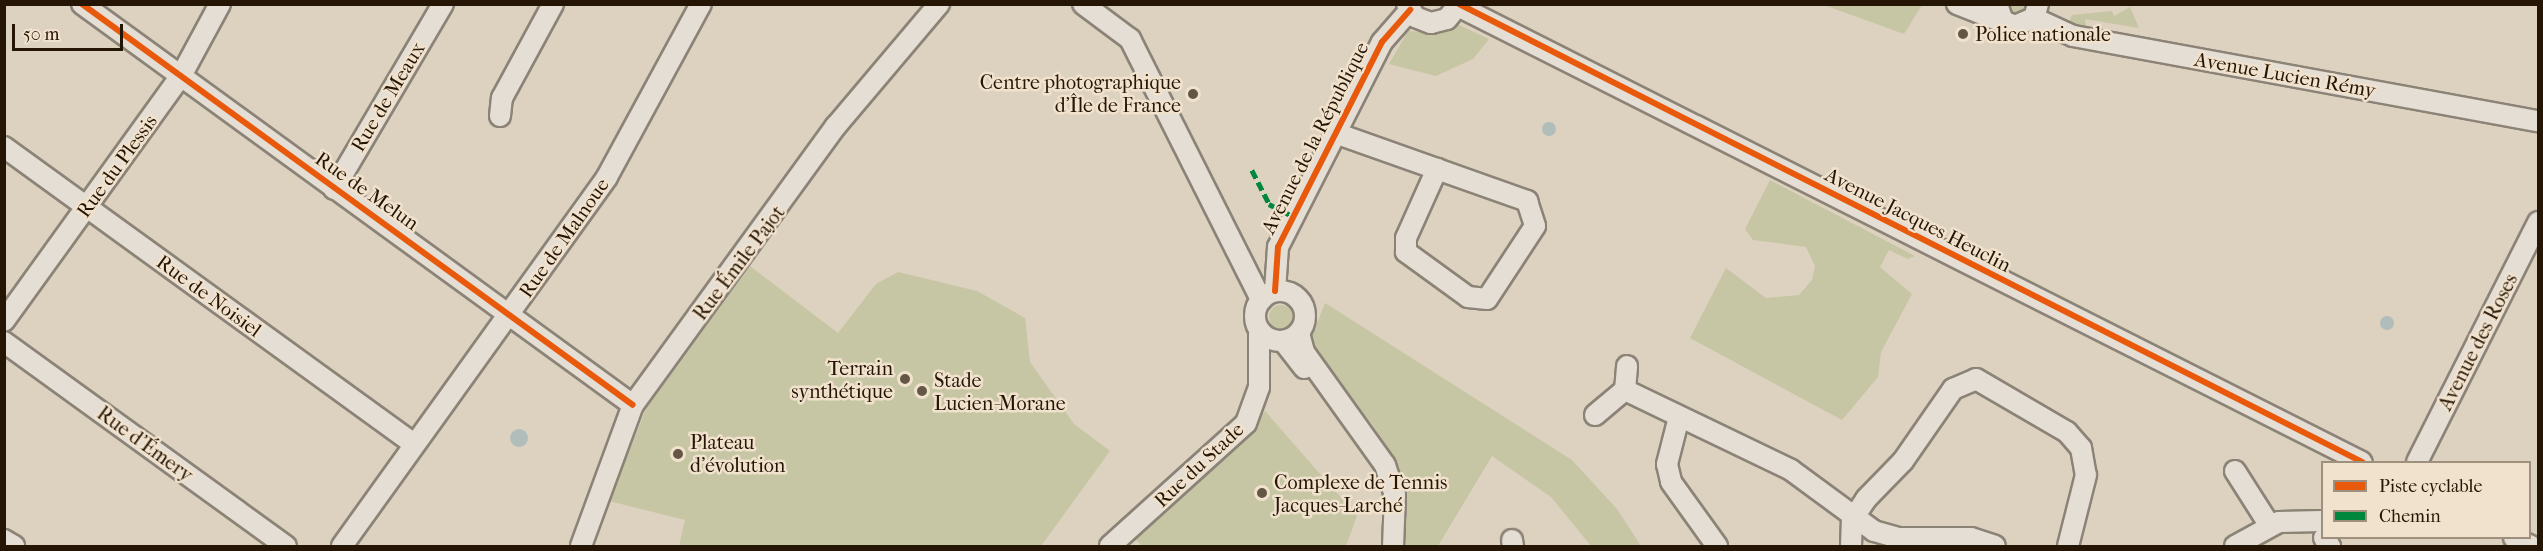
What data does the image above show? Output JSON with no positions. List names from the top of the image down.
{
  "streets": {
    "street": [
      "Avenue Lucien Rémy",
      "Rue de Meaux",
      "Avenue de la République",
      "Rue du Plessis",
      "Rue de Melun",
      "Avenue Jacques Heuclin",
      "Rue de Malnoue",
      "Rue Émile Pajot",
      "Rue de Noisiel",
      "Avenue des Roses",
      "Rue d'Émery",
      "Rue du Stade"
    ]
  },
  "crossings": [
    ["Rue de Meaux", "Rue de Melun"],
    ["Avenue de la République", "Rue du Stade"],
    ["Rue du Plessis", "Rue de Melun"],
    ["Rue du Plessis", "Rue de Noisiel"],
    ["Rue de Melun", "Rue de Malnoue"],
    ["Rue de Melun", "Rue Émile Pajot"],
    ["Rue de Malnoue", "Rue de Noisiel"]
  ],
  "places": [
    "Police nationale",
    "Centre photographique d'Île de France",
    "Terrain synthétique",
    "Stade Lucien-Morane",
    "Plateau d’évolution",
    "Complexe de Tennis Jacques-Larché"
  ],
  "legend": ["Piste cyclable", "Chemin"],
  "scale_bar": "50 m"
}
